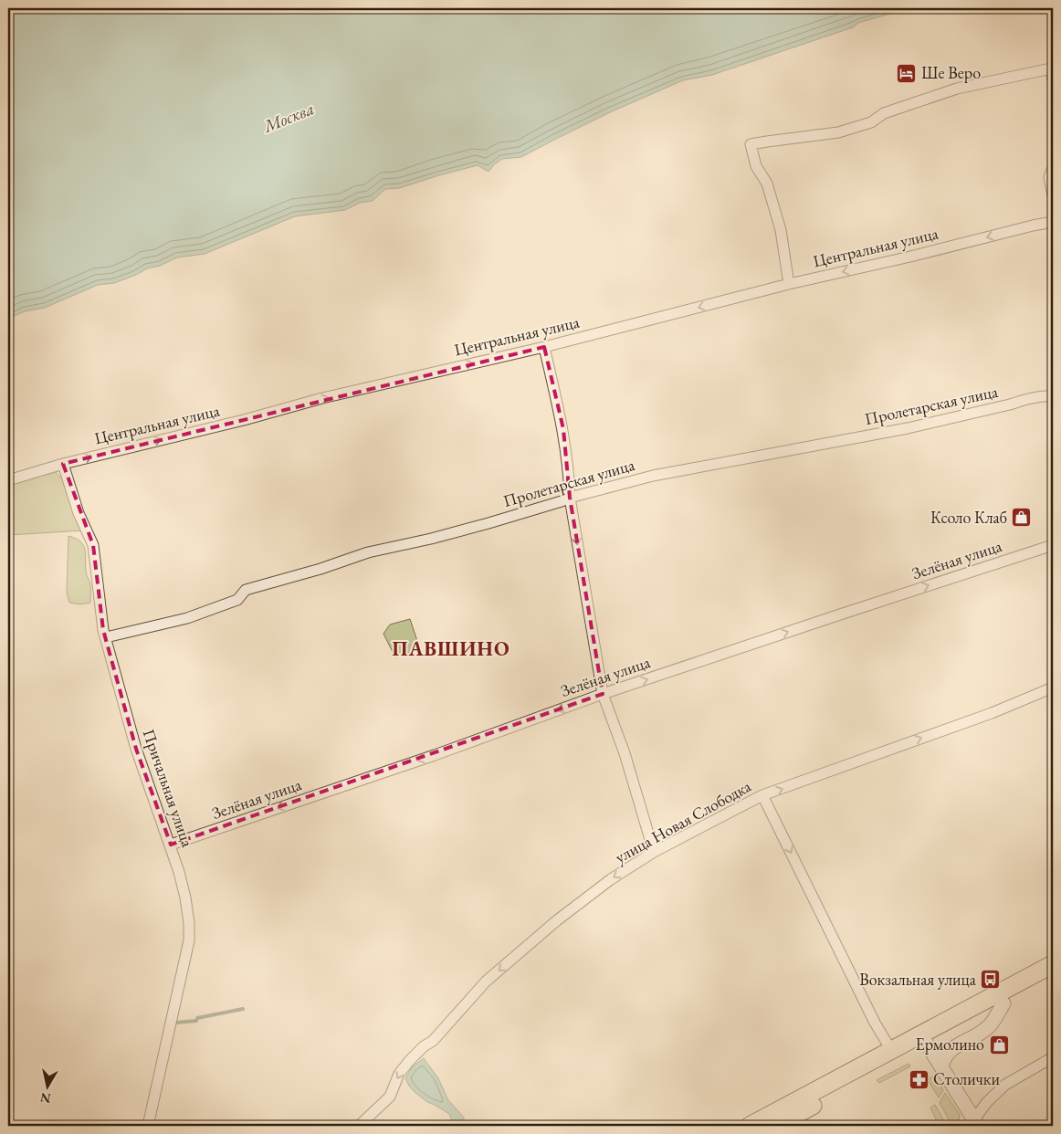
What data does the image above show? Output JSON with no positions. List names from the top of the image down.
{
  "streets": {
    "street": [
      "Центральная улица",
      "Пролетарская улица",
      "Зелёная улица",
      "Причальная улица",
      "улица Новая Слободка"
    ]
  },
  "crossings": [
    ["Центральная улица", "Причальная улица"],
    ["Пролетарская улица", "Причальная улица"],
    ["Зелёная улица", "Причальная улица"]
  ],
  "districts": ["ПАВШИНО"],
  "water": ["Москва"],
  "places": {
    "hotel": ["Ше Веро"],
    "shop": ["Ксоло Клаб", "Ермолино"],
    "bus stop": ["Вокзальная улица"],
    "pharmacy": ["Столички"]
  },
  "north": "bottom"
}
